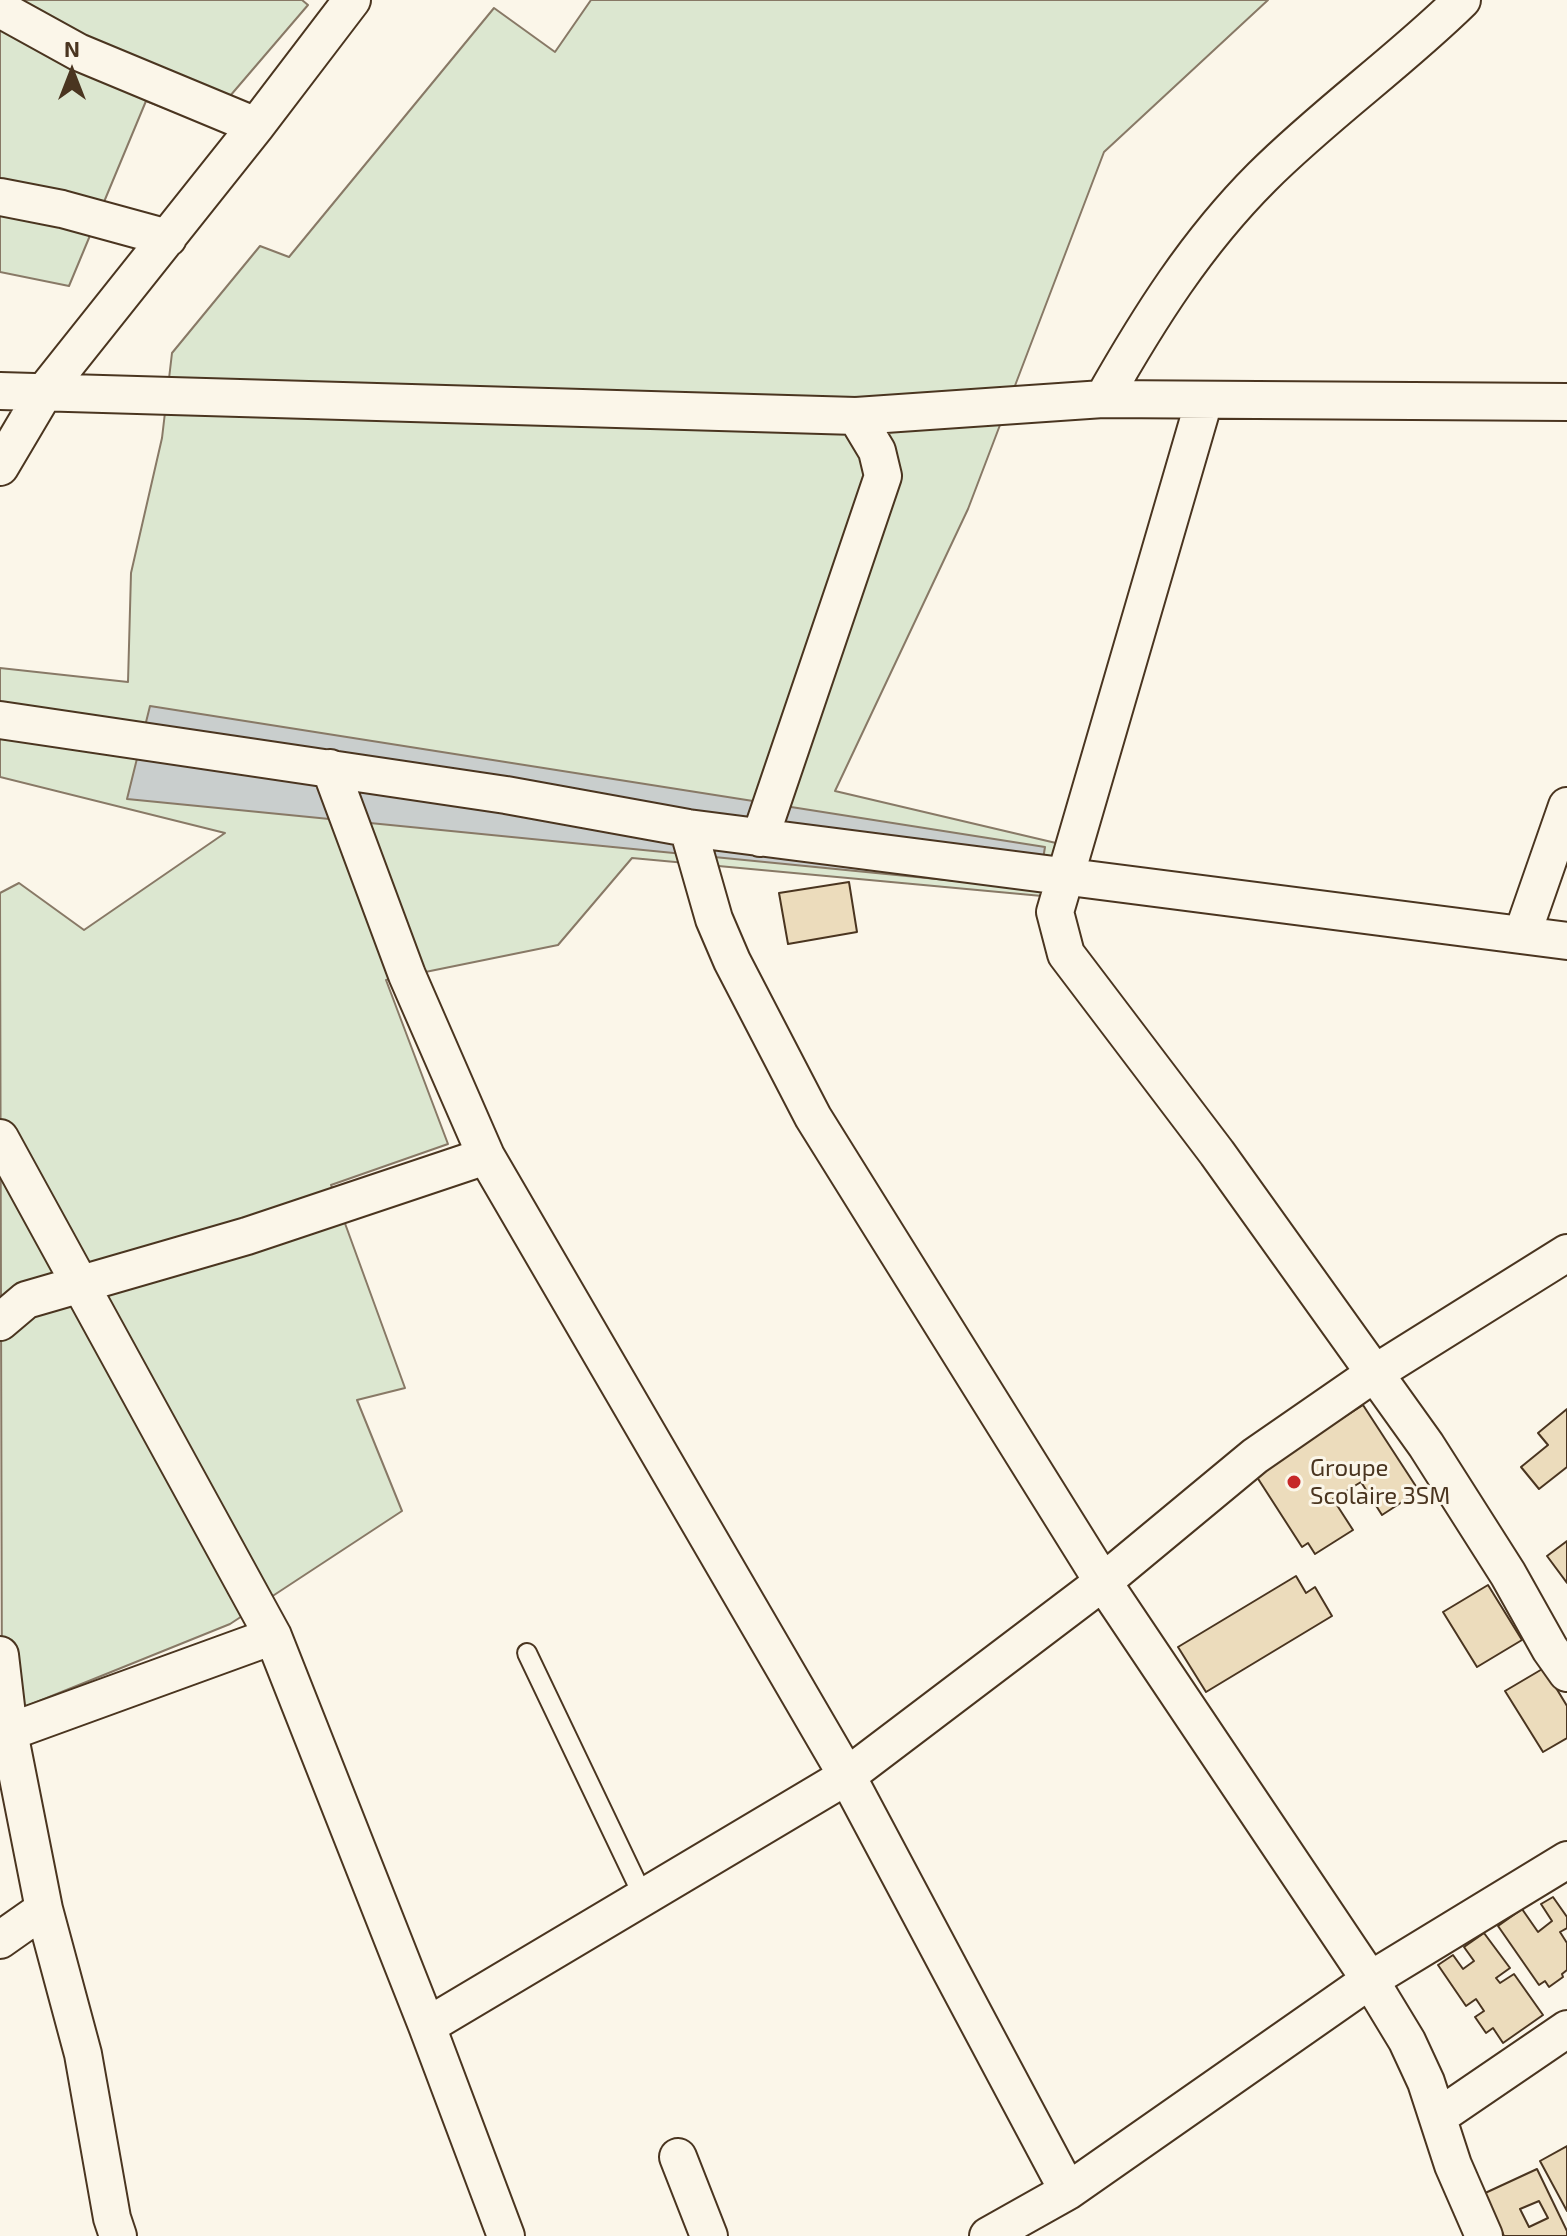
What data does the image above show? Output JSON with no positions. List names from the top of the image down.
{
  "places": ["Groupe Scolaire 3SM"],
  "north": "top"
}
